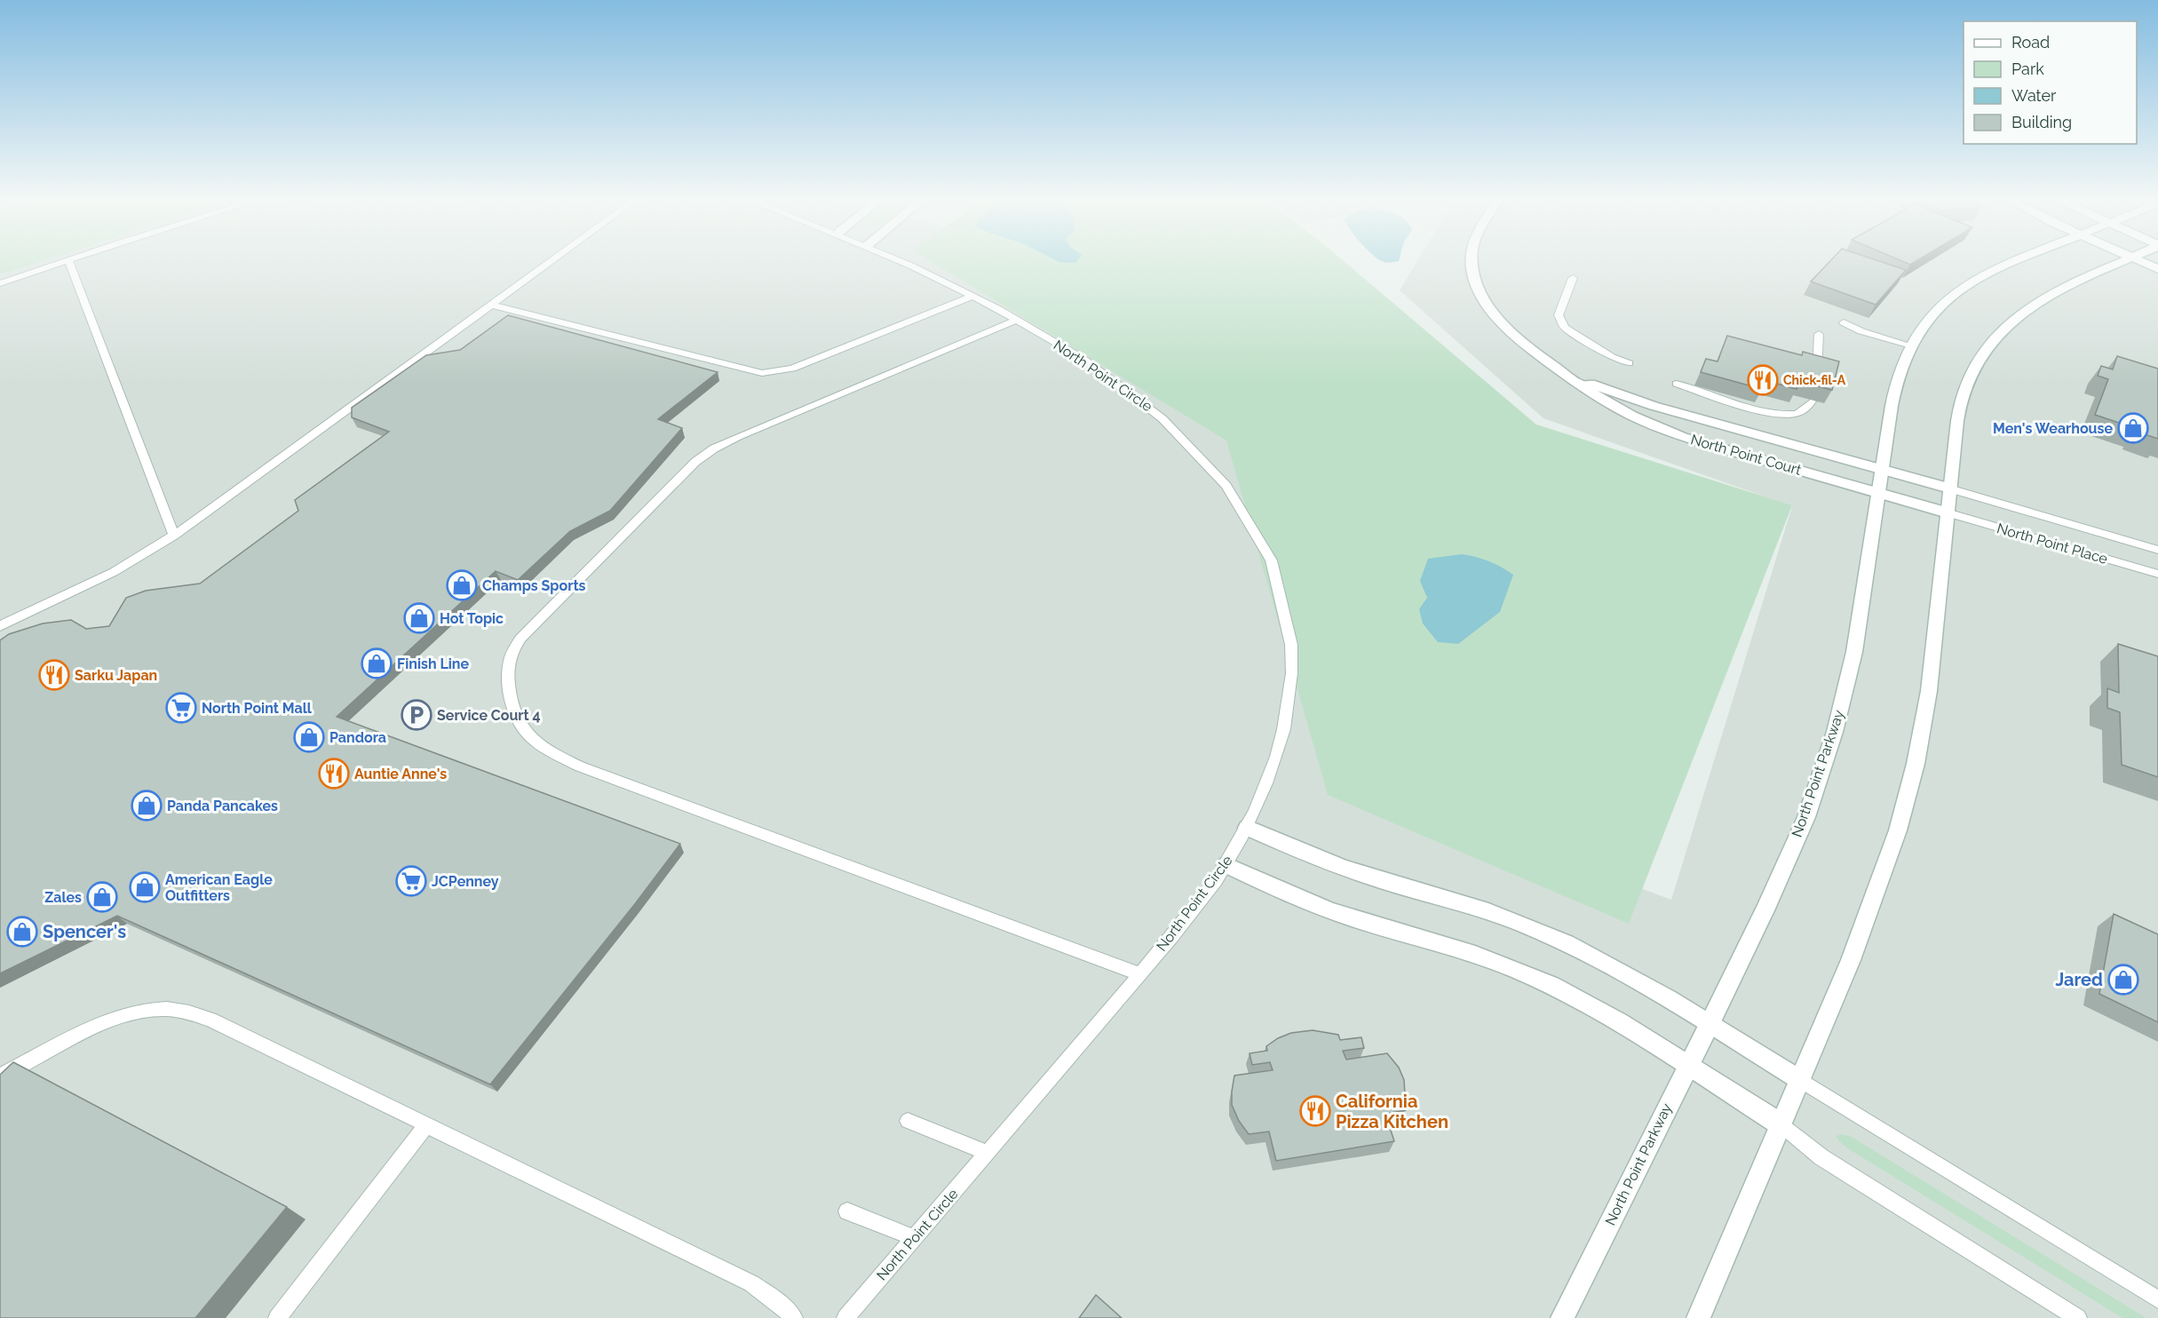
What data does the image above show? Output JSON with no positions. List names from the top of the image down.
{
  "streets": {
    "street": ["North Point Court", "North Point Parkway"],
    "lane": ["North Point Circle", "North Point Place"]
  },
  "crossings": [
    ["North Point Court", "North Point Place"],
    ["North Point Court", "North Point Parkway"]
  ],
  "places": {
    "restaurant": [
      "Chick-fil-A",
      "Sarku Japan",
      "Auntie Anne's",
      "California Pizza Kitchen"
    ],
    "shop": [
      "Men's Wearhouse",
      "Champs Sports",
      "Hot Topic",
      "Finish Line",
      "Pandora",
      "Panda Pancakes",
      "American Eagle Outfitters",
      "Zales",
      "Spencer's",
      "Jared"
    ],
    "supermarket": ["North Point Mall", "JCPenney"],
    "parking": ["Service Court 4"]
  },
  "legend": [
    "Road",
    "Park",
    "Water",
    "Building"
  ]
}
